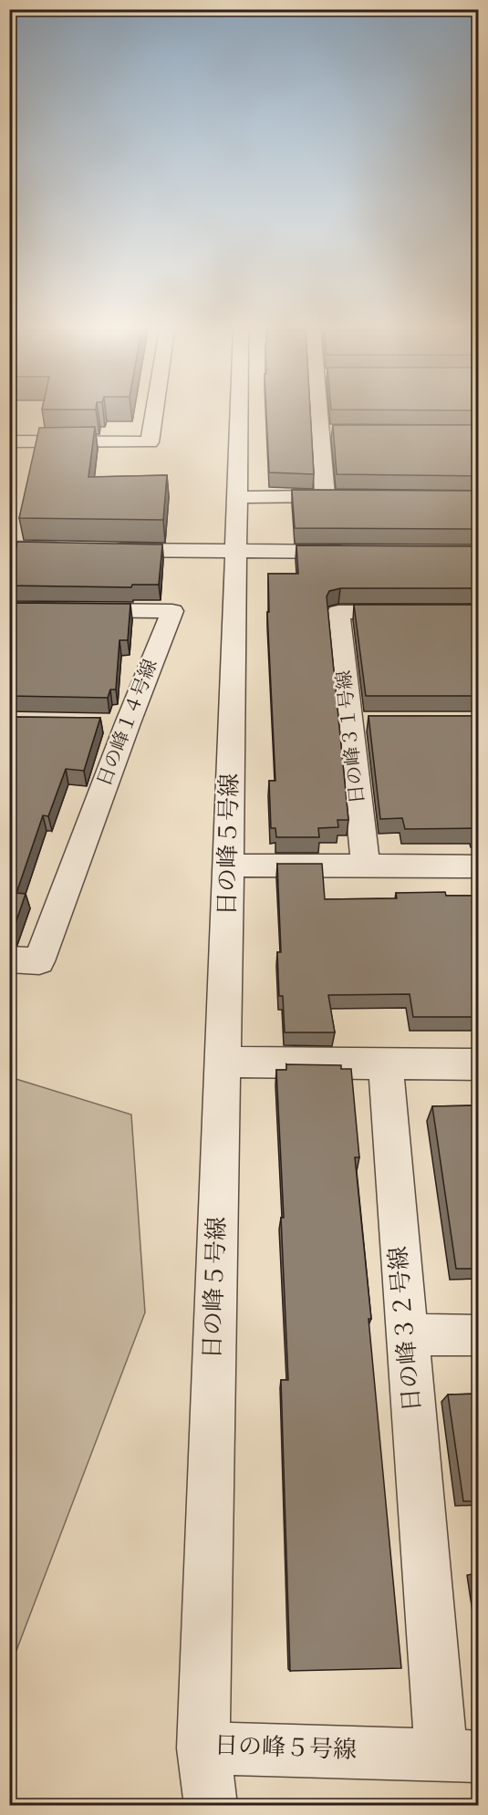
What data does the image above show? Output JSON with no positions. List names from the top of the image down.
{
  "streets": {
    "street": [
      "日の峰１４号線",
      "日の峰３１号線",
      "日の峰５号線",
      "日の峰３２号線"
    ]
  },
  "crossings": [
    ["日の峰５号線", "日の峰３２号線"]
  ]
}
